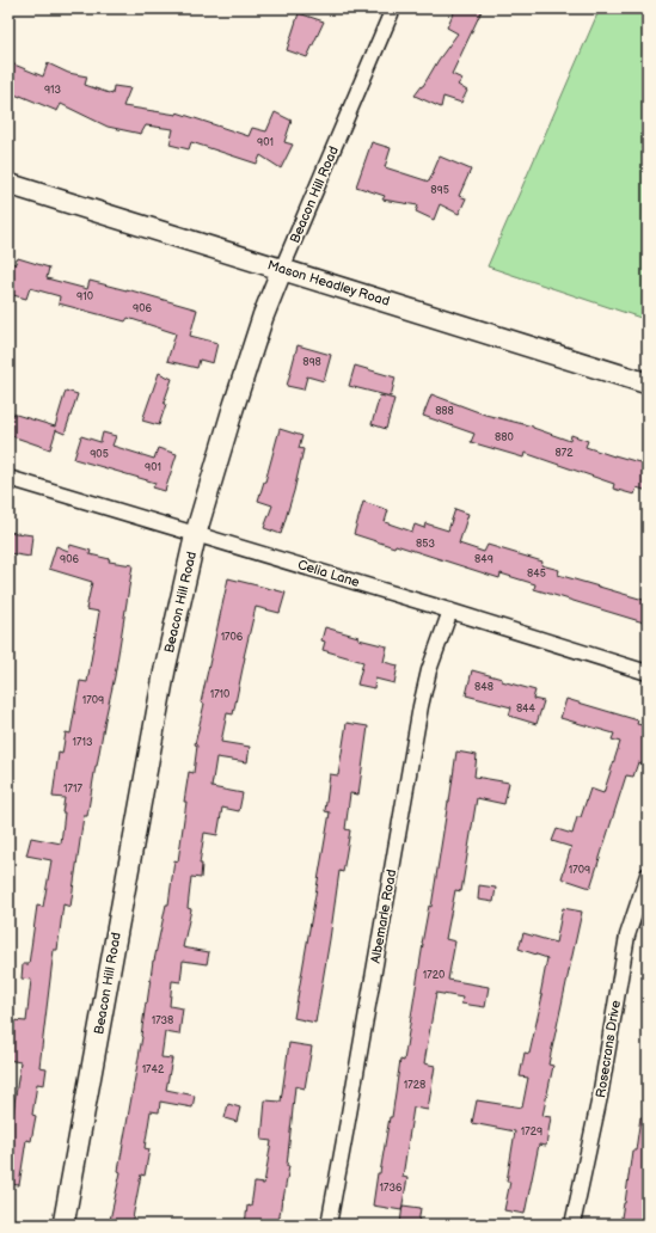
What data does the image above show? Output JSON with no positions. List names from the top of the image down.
{
  "streets": {
    "street": [
      "Beacon Hill Road",
      "Mason Headley Road",
      "Celia Lane",
      "Albemarle Road",
      "Rosecrans Drive"
    ]
  },
  "crossings": [
    ["Beacon Hill Road", "Mason Headley Road"],
    ["Beacon Hill Road", "Celia Lane"],
    ["Celia Lane", "Albemarle Road"]
  ],
  "house_numbers": [
    "913",
    "901",
    "895",
    "910",
    "906",
    "898",
    "888",
    "880",
    "872",
    "905",
    "901",
    "853",
    "906",
    "849",
    "845",
    "1706",
    "848",
    "1710",
    "1709",
    "844",
    "1713",
    "1717",
    "1709",
    "1720",
    "1738",
    "1742",
    "1728",
    "1729",
    "1736"
  ]
}
